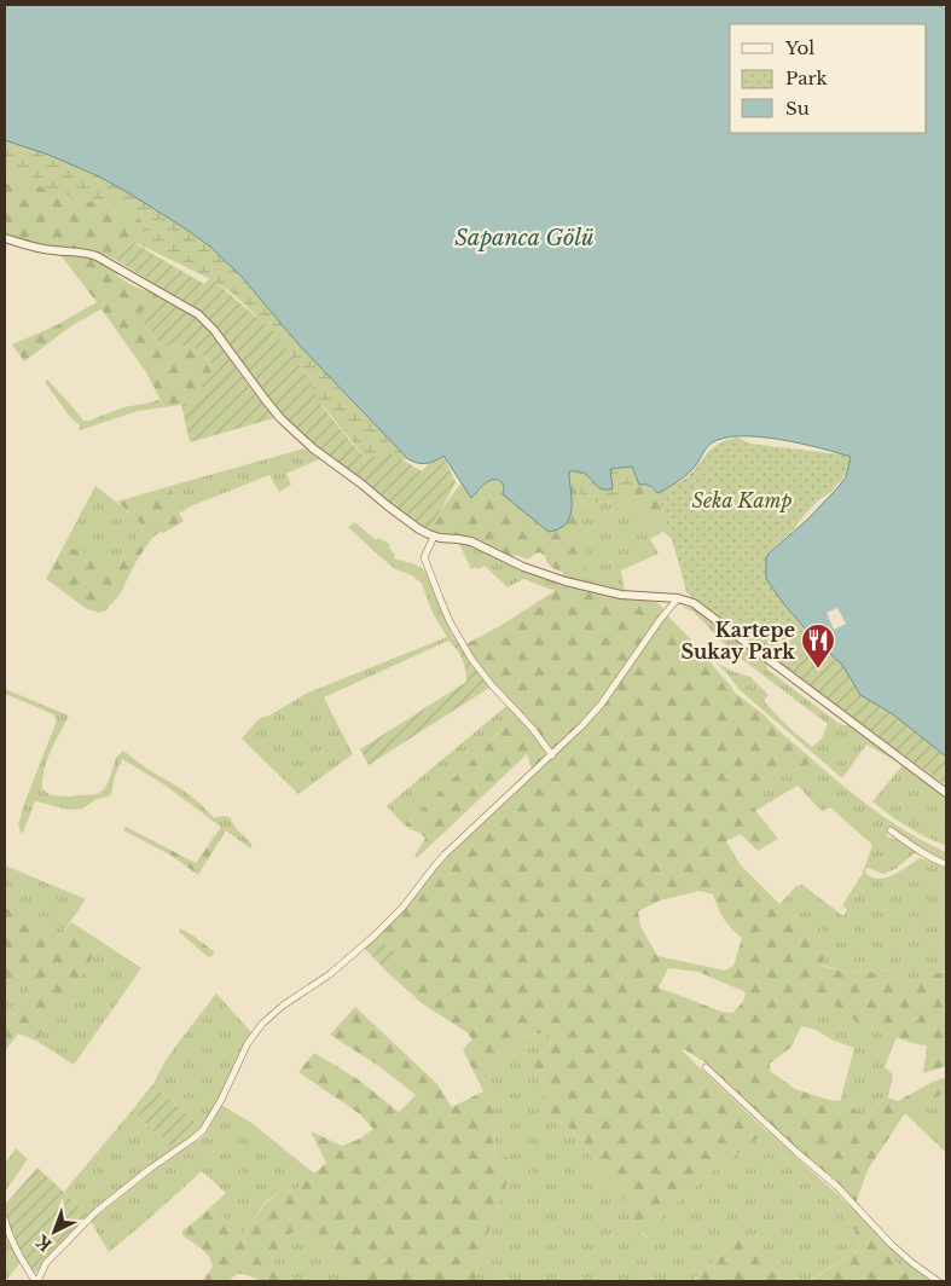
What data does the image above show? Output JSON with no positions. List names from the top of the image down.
{
  "water": ["Sapanca Gölü"],
  "parks": ["Seka Kamp"],
  "places": {
    "restaurant": ["Kartepe Sukay Park"]
  },
  "legend": ["Yol", "Park", "Su"],
  "north": "bottom left"
}
